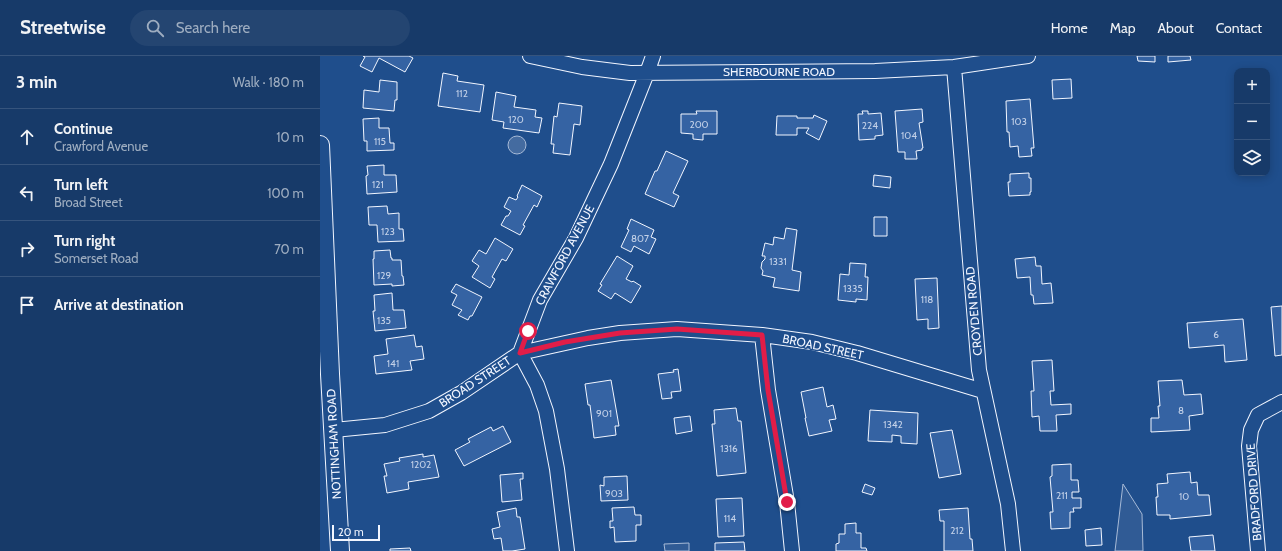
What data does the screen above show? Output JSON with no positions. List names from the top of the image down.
{
  "streets": {
    "street": [
      "SHERBOURNE ROAD",
      "CRAWFORD AVENUE",
      "CROYDEN ROAD",
      "BROAD STREET",
      "NOTTINGHAM ROAD",
      "BRADFORD DRIVE"
    ]
  },
  "crossings": [
    ["SHERBOURNE ROAD", "CRAWFORD AVENUE"],
    ["SHERBOURNE ROAD", "CROYDEN ROAD"],
    ["CRAWFORD AVENUE", "BROAD STREET"],
    ["CROYDEN ROAD", "BROAD STREET"],
    ["BROAD STREET", "NOTTINGHAM ROAD"]
  ],
  "house_numbers": [
    "112",
    "120",
    "103",
    "200",
    "224",
    "104",
    "115",
    "121",
    "123",
    "807",
    "1331",
    "129",
    "1335",
    "118",
    "135",
    "6",
    "141",
    "8",
    "901",
    "1342",
    "1316",
    "1202",
    "903",
    "211",
    "10",
    "114",
    "212"
  ],
  "scale_bar": "20 m",
  "page": {
    "header": "Streetwise",
    "search": "Search here",
    "nav": [
      "Home",
      "Map",
      "About",
      "Contact"
    ],
    "heading": ["3 min", "Walk · 180 m"],
    "map_buttons": ["+", "−"],
    "list": [
      ["Continue", "Crawford Avenue", "10 m"],
      ["Turn left", "Broad Street", "100 m"],
      ["Turn right", "Somerset Road", "70 m"],
      "Arrive at destination"
    ],
    "scale": "20 m"
  }
}
